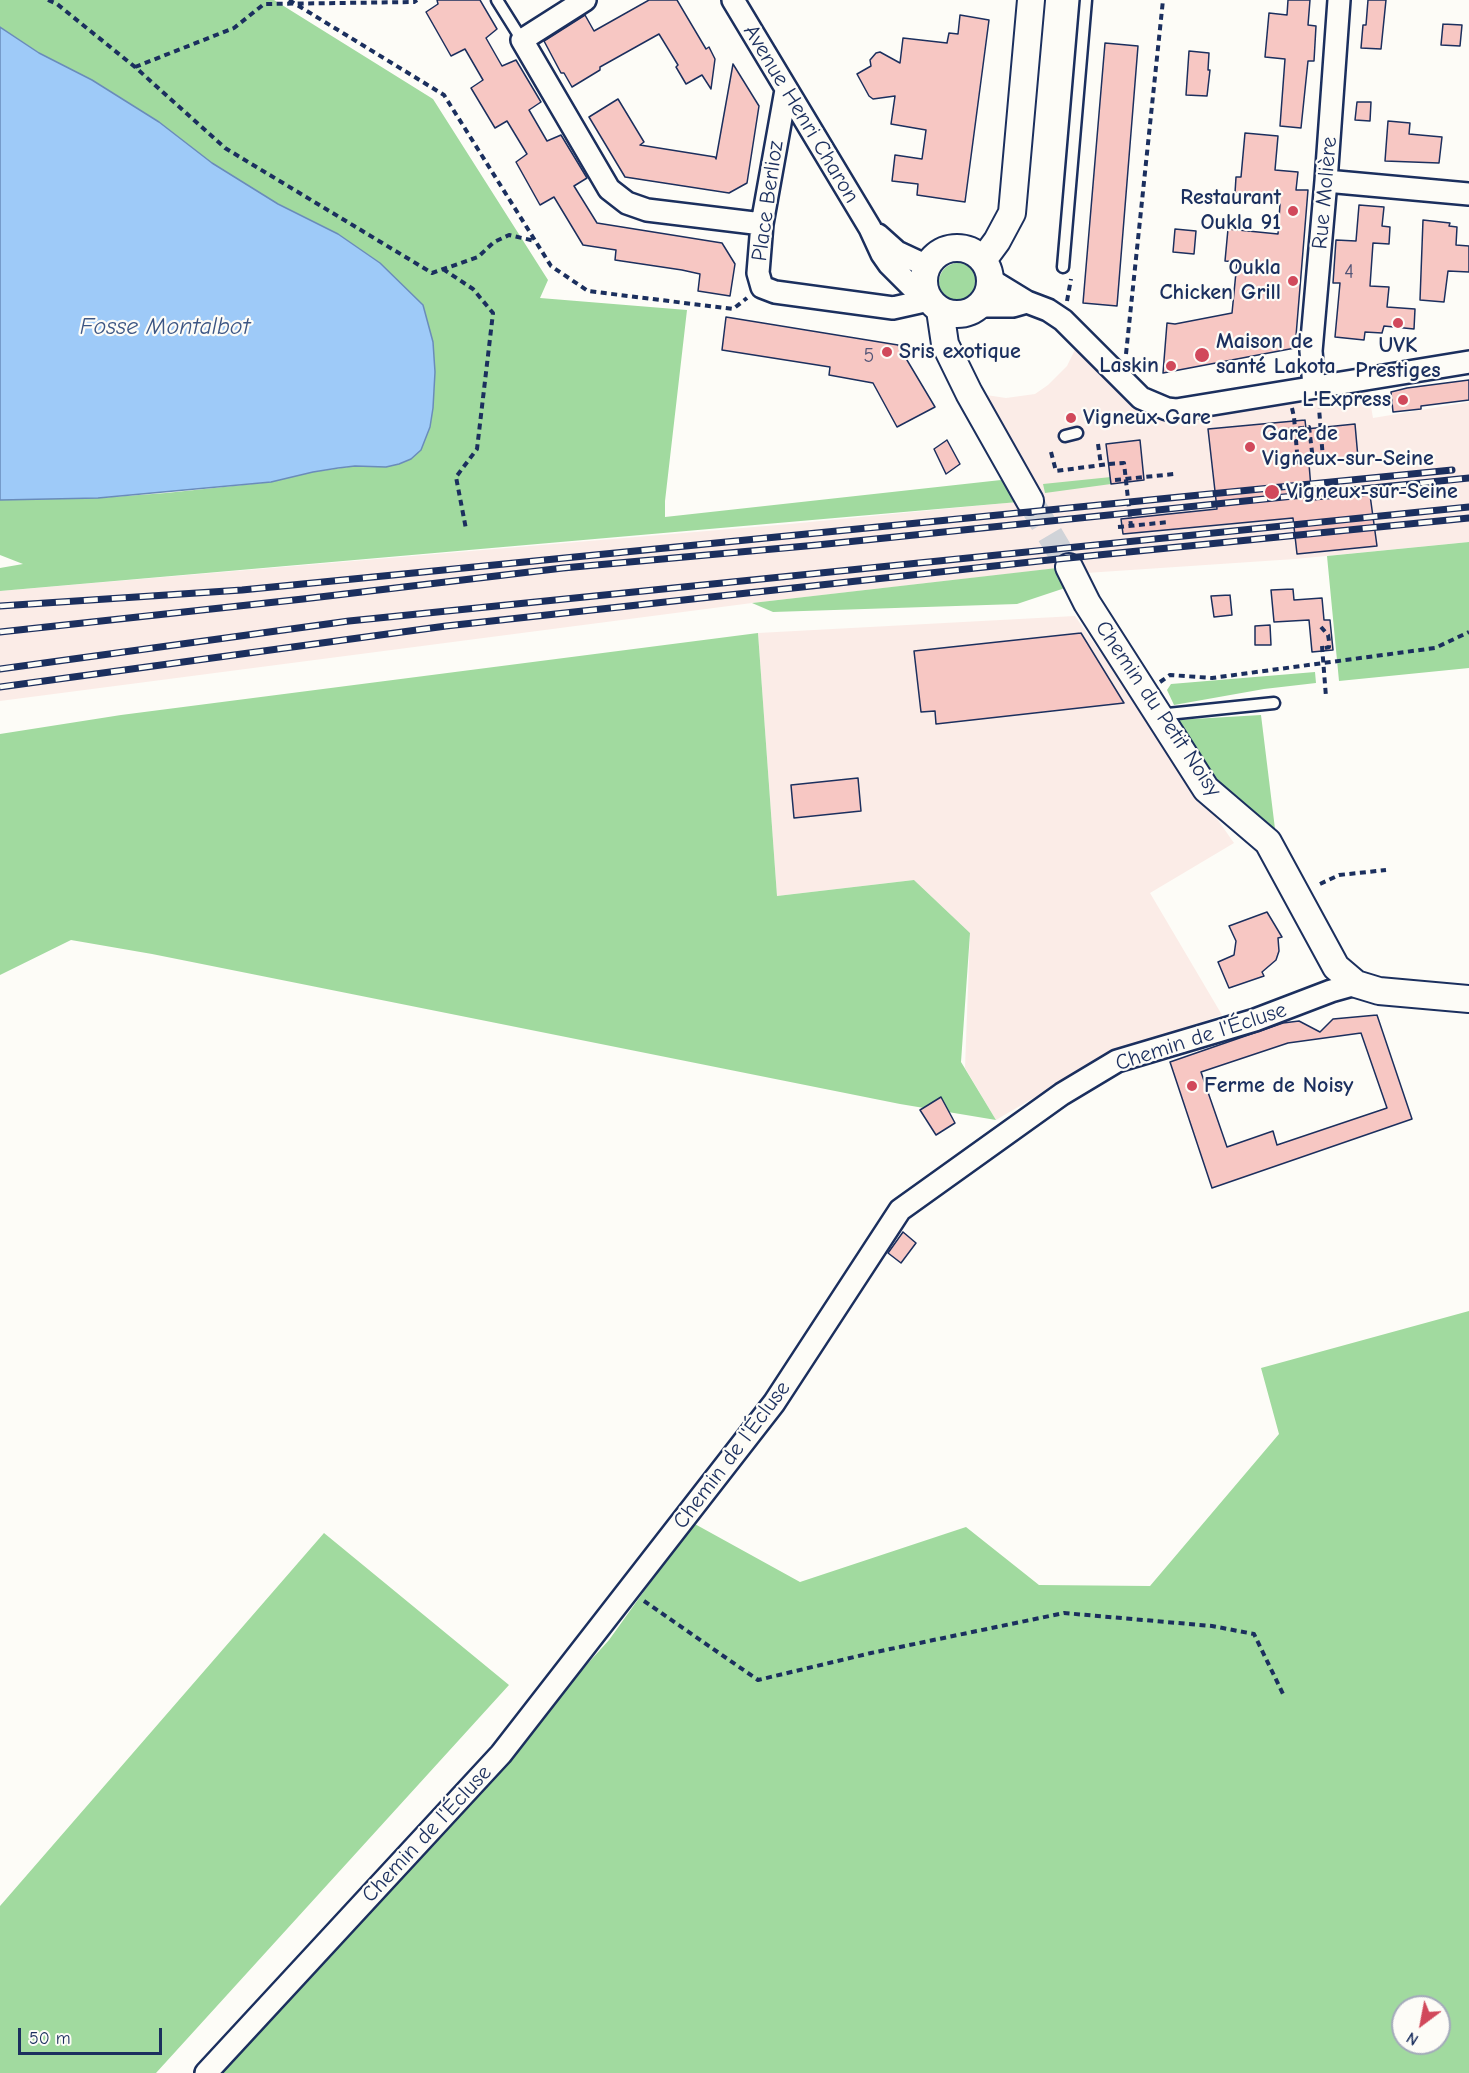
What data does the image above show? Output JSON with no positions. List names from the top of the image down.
{
  "streets": {
    "street": [
      "Avenue Henri Charon",
      "Rue Molière",
      "Place Berlioz",
      "Chemin du Petit Noisy",
      "Chemin de l'Écluse"
    ]
  },
  "crossings": [
    ["Avenue Henri Charon", "Place Berlioz"],
    ["Chemin du Petit Noisy", "Chemin de l'Écluse"]
  ],
  "water": ["Fosse Montalbot"],
  "places": [
    "Restaurant Oukla 91",
    "Oukla Chicken Grill",
    "UVK Prestiges",
    "Sris exotique",
    "Maison de santé Lakota",
    "Laskin",
    "L'Express",
    "Vigneux Gare",
    "Gare de Vigneux-sur-Seine",
    "Vigneux-sur-Seine",
    "Ferme de Noisy"
  ],
  "house_numbers": ["4", "5"],
  "scale_bar": "50 m",
  "north": "bottom left"
}
